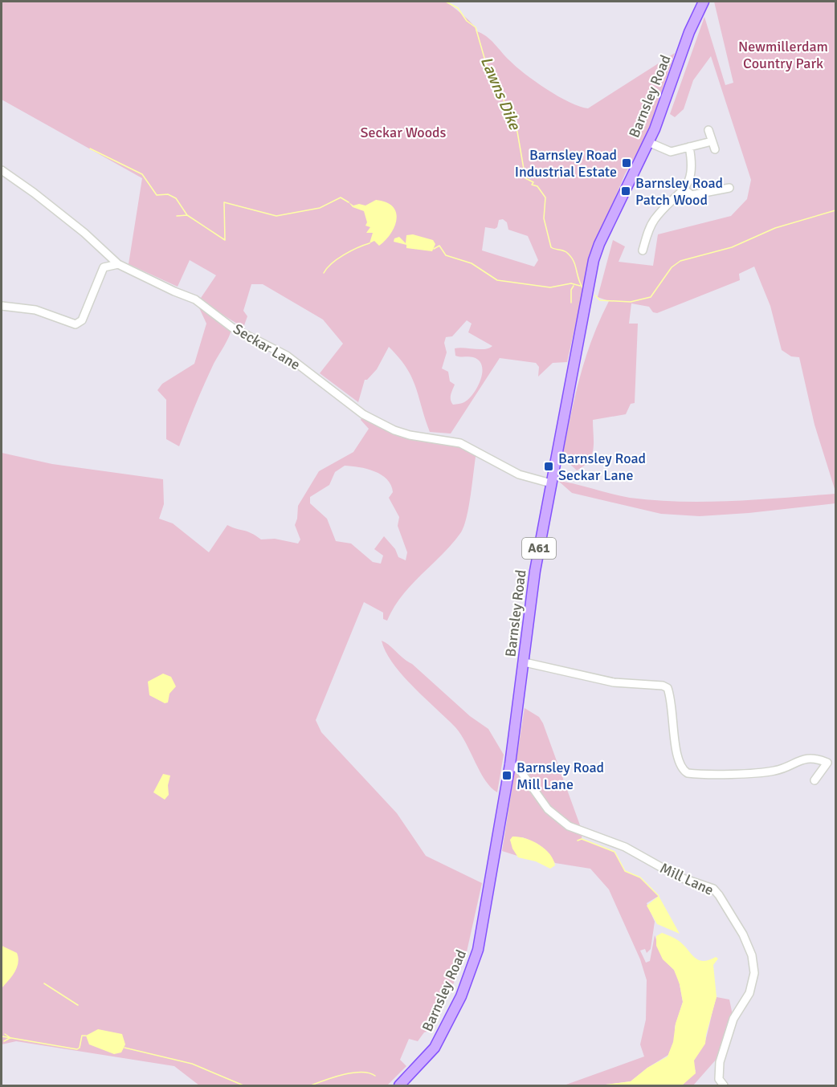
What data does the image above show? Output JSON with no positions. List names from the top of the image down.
{
  "streets": {
    "main road": ["Barnsley Road", "A61"],
    "street": ["Seckar Lane", "Mill Lane"]
  },
  "crossings": [
    ["Barnsley Road", "Seckar Lane"],
    ["Barnsley Road", "Mill Lane"]
  ],
  "water": ["Lawns Dike"],
  "parks": ["Newmillerdam Country Park", "Seckar Woods"],
  "places": {
    "transit": [
      "Barnsley Road Industrial Estate",
      "Barnsley Road Patch Wood",
      "Barnsley Road Seckar Lane",
      "Barnsley Road Mill Lane"
    ]
  }
}
